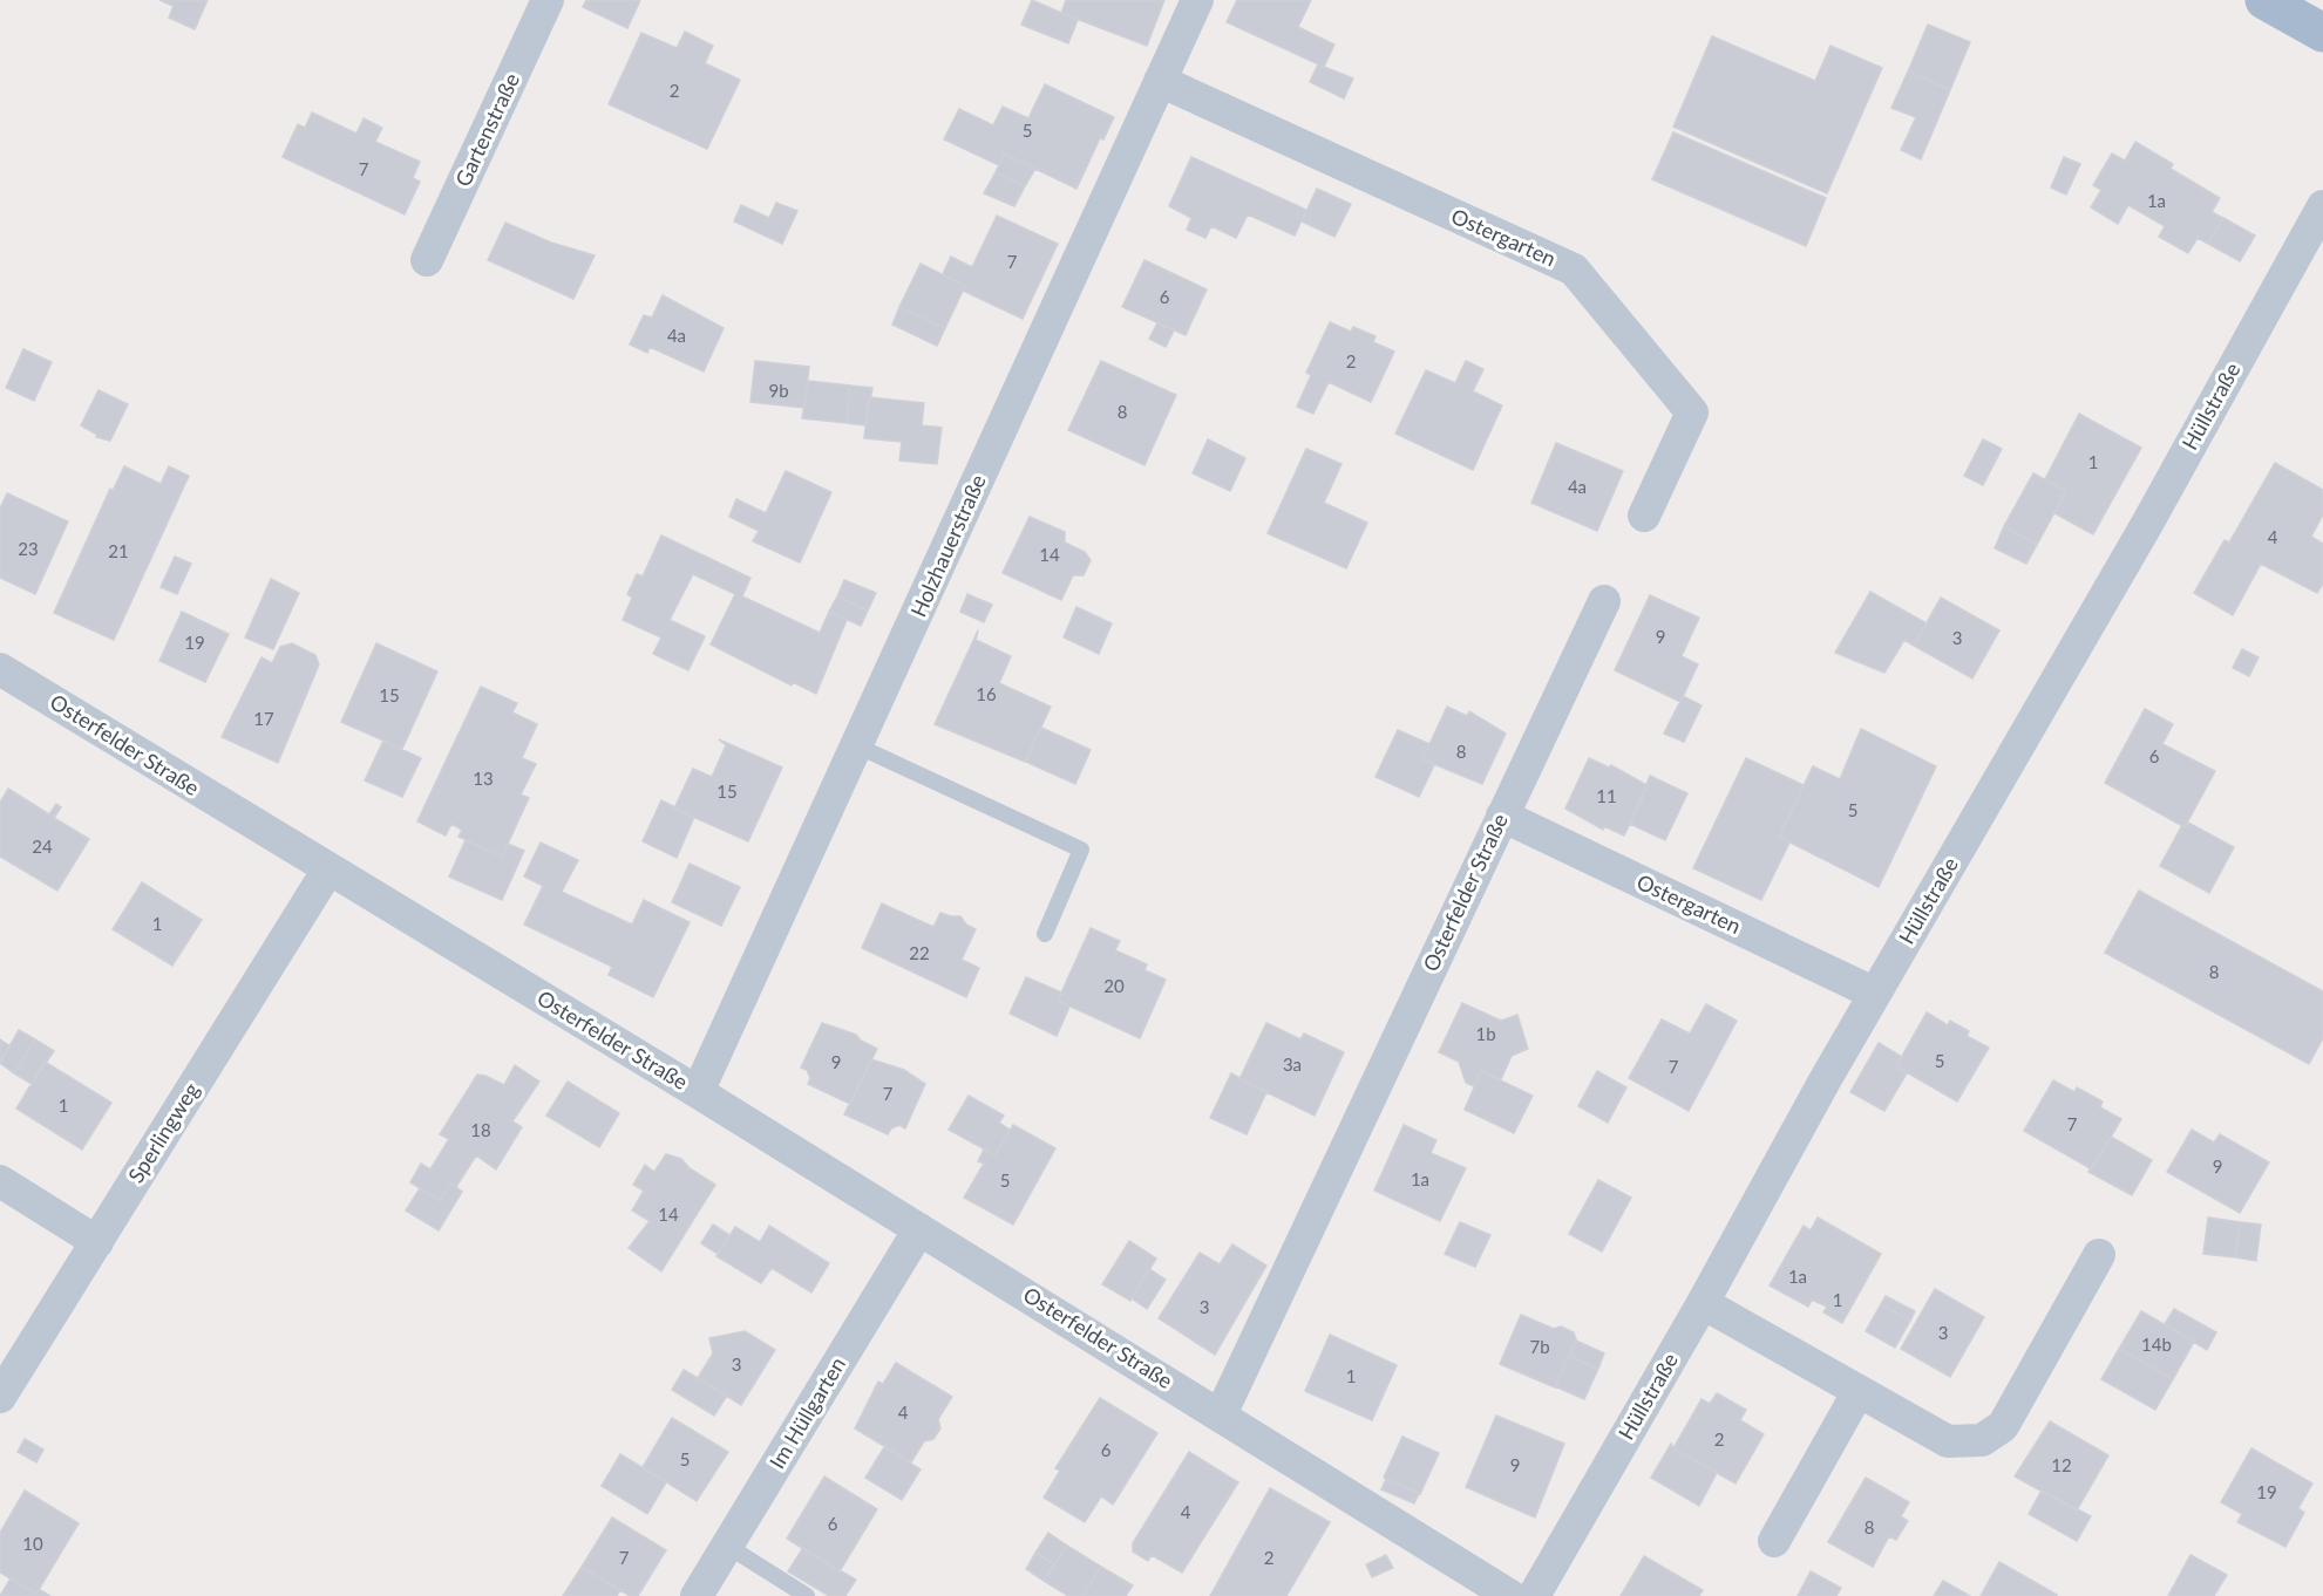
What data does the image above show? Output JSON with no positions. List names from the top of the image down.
{
  "streets": {
    "street": [
      "Gartenstraße",
      "Ostergarten",
      "Hüllstraße",
      "Holzhauerstraße",
      "Osterfelder Straße",
      "Sperlingweg",
      "Im Hüllgarten"
    ]
  },
  "crossings": [
    ["Ostergarten", "Hüllstraße"],
    ["Ostergarten", "Holzhauerstraße"],
    ["Ostergarten", "Osterfelder Straße"],
    ["Holzhauerstraße", "Osterfelder Straße"],
    ["Osterfelder Straße", "Sperlingweg"],
    ["Osterfelder Straße", "Im Hüllgarten"]
  ],
  "house_numbers": [
    "2",
    "5",
    "7",
    "1a",
    "7",
    "6",
    "4a",
    "2",
    "9b",
    "8",
    "1",
    "4a",
    "4",
    "23",
    "21",
    "14",
    "9",
    "3",
    "19",
    "16",
    "15",
    "17",
    "8",
    "6",
    "13",
    "15",
    "11",
    "5",
    "24",
    "1",
    "22",
    "8",
    "20",
    "1b",
    "5",
    "9",
    "3a",
    "7",
    "7",
    "1",
    "7",
    "18",
    "9",
    "1a",
    "5",
    "14",
    "1a",
    "1",
    "3",
    "3",
    "14b",
    "7b",
    "3",
    "1",
    "4",
    "2",
    "6",
    "5",
    "9",
    "12",
    "19",
    "4",
    "6",
    "8",
    "10",
    "7",
    "2"
  ]
}
